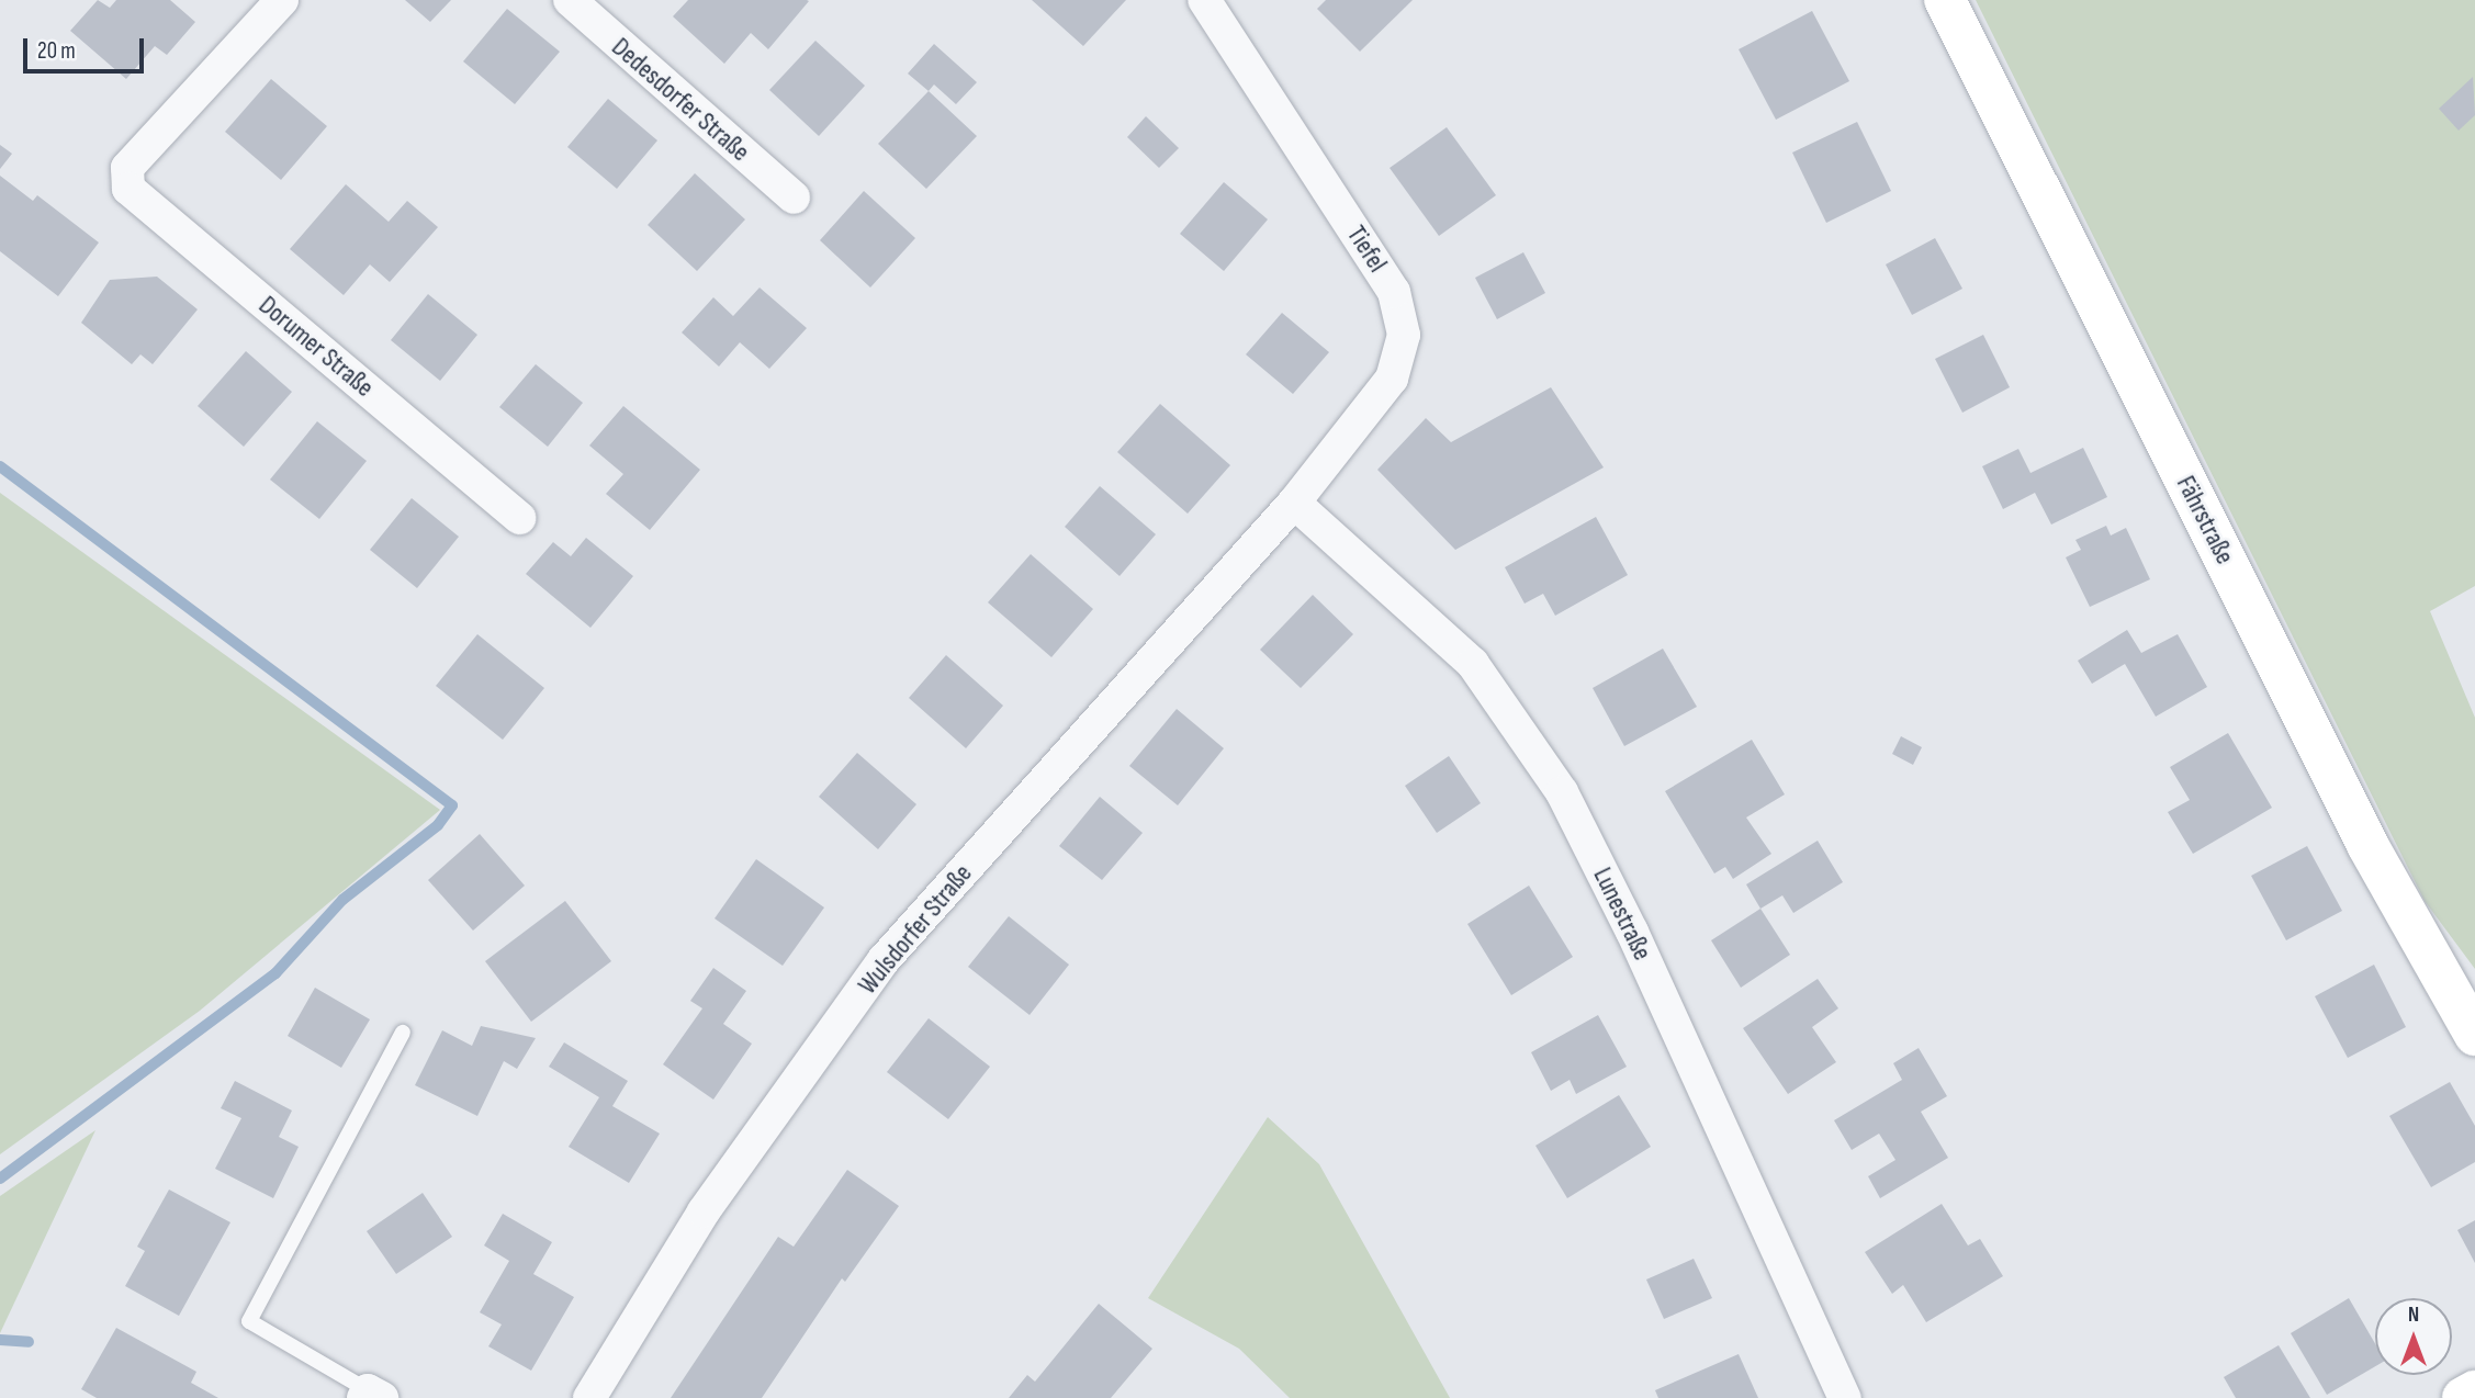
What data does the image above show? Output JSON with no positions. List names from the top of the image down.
{
  "streets": {
    "street": [
      "Dedesdorfer Straße",
      "Tiefel",
      "Dorumer Straße",
      "Fährstraße",
      "Lunestraße",
      "Wulsdorfer Straße"
    ]
  },
  "crossings": [
    ["Tiefel", "Lunestraße"],
    ["Tiefel", "Wulsdorfer Straße"],
    ["Lunestraße", "Wulsdorfer Straße"]
  ],
  "scale_bar": "20 m",
  "north": "top"
}
